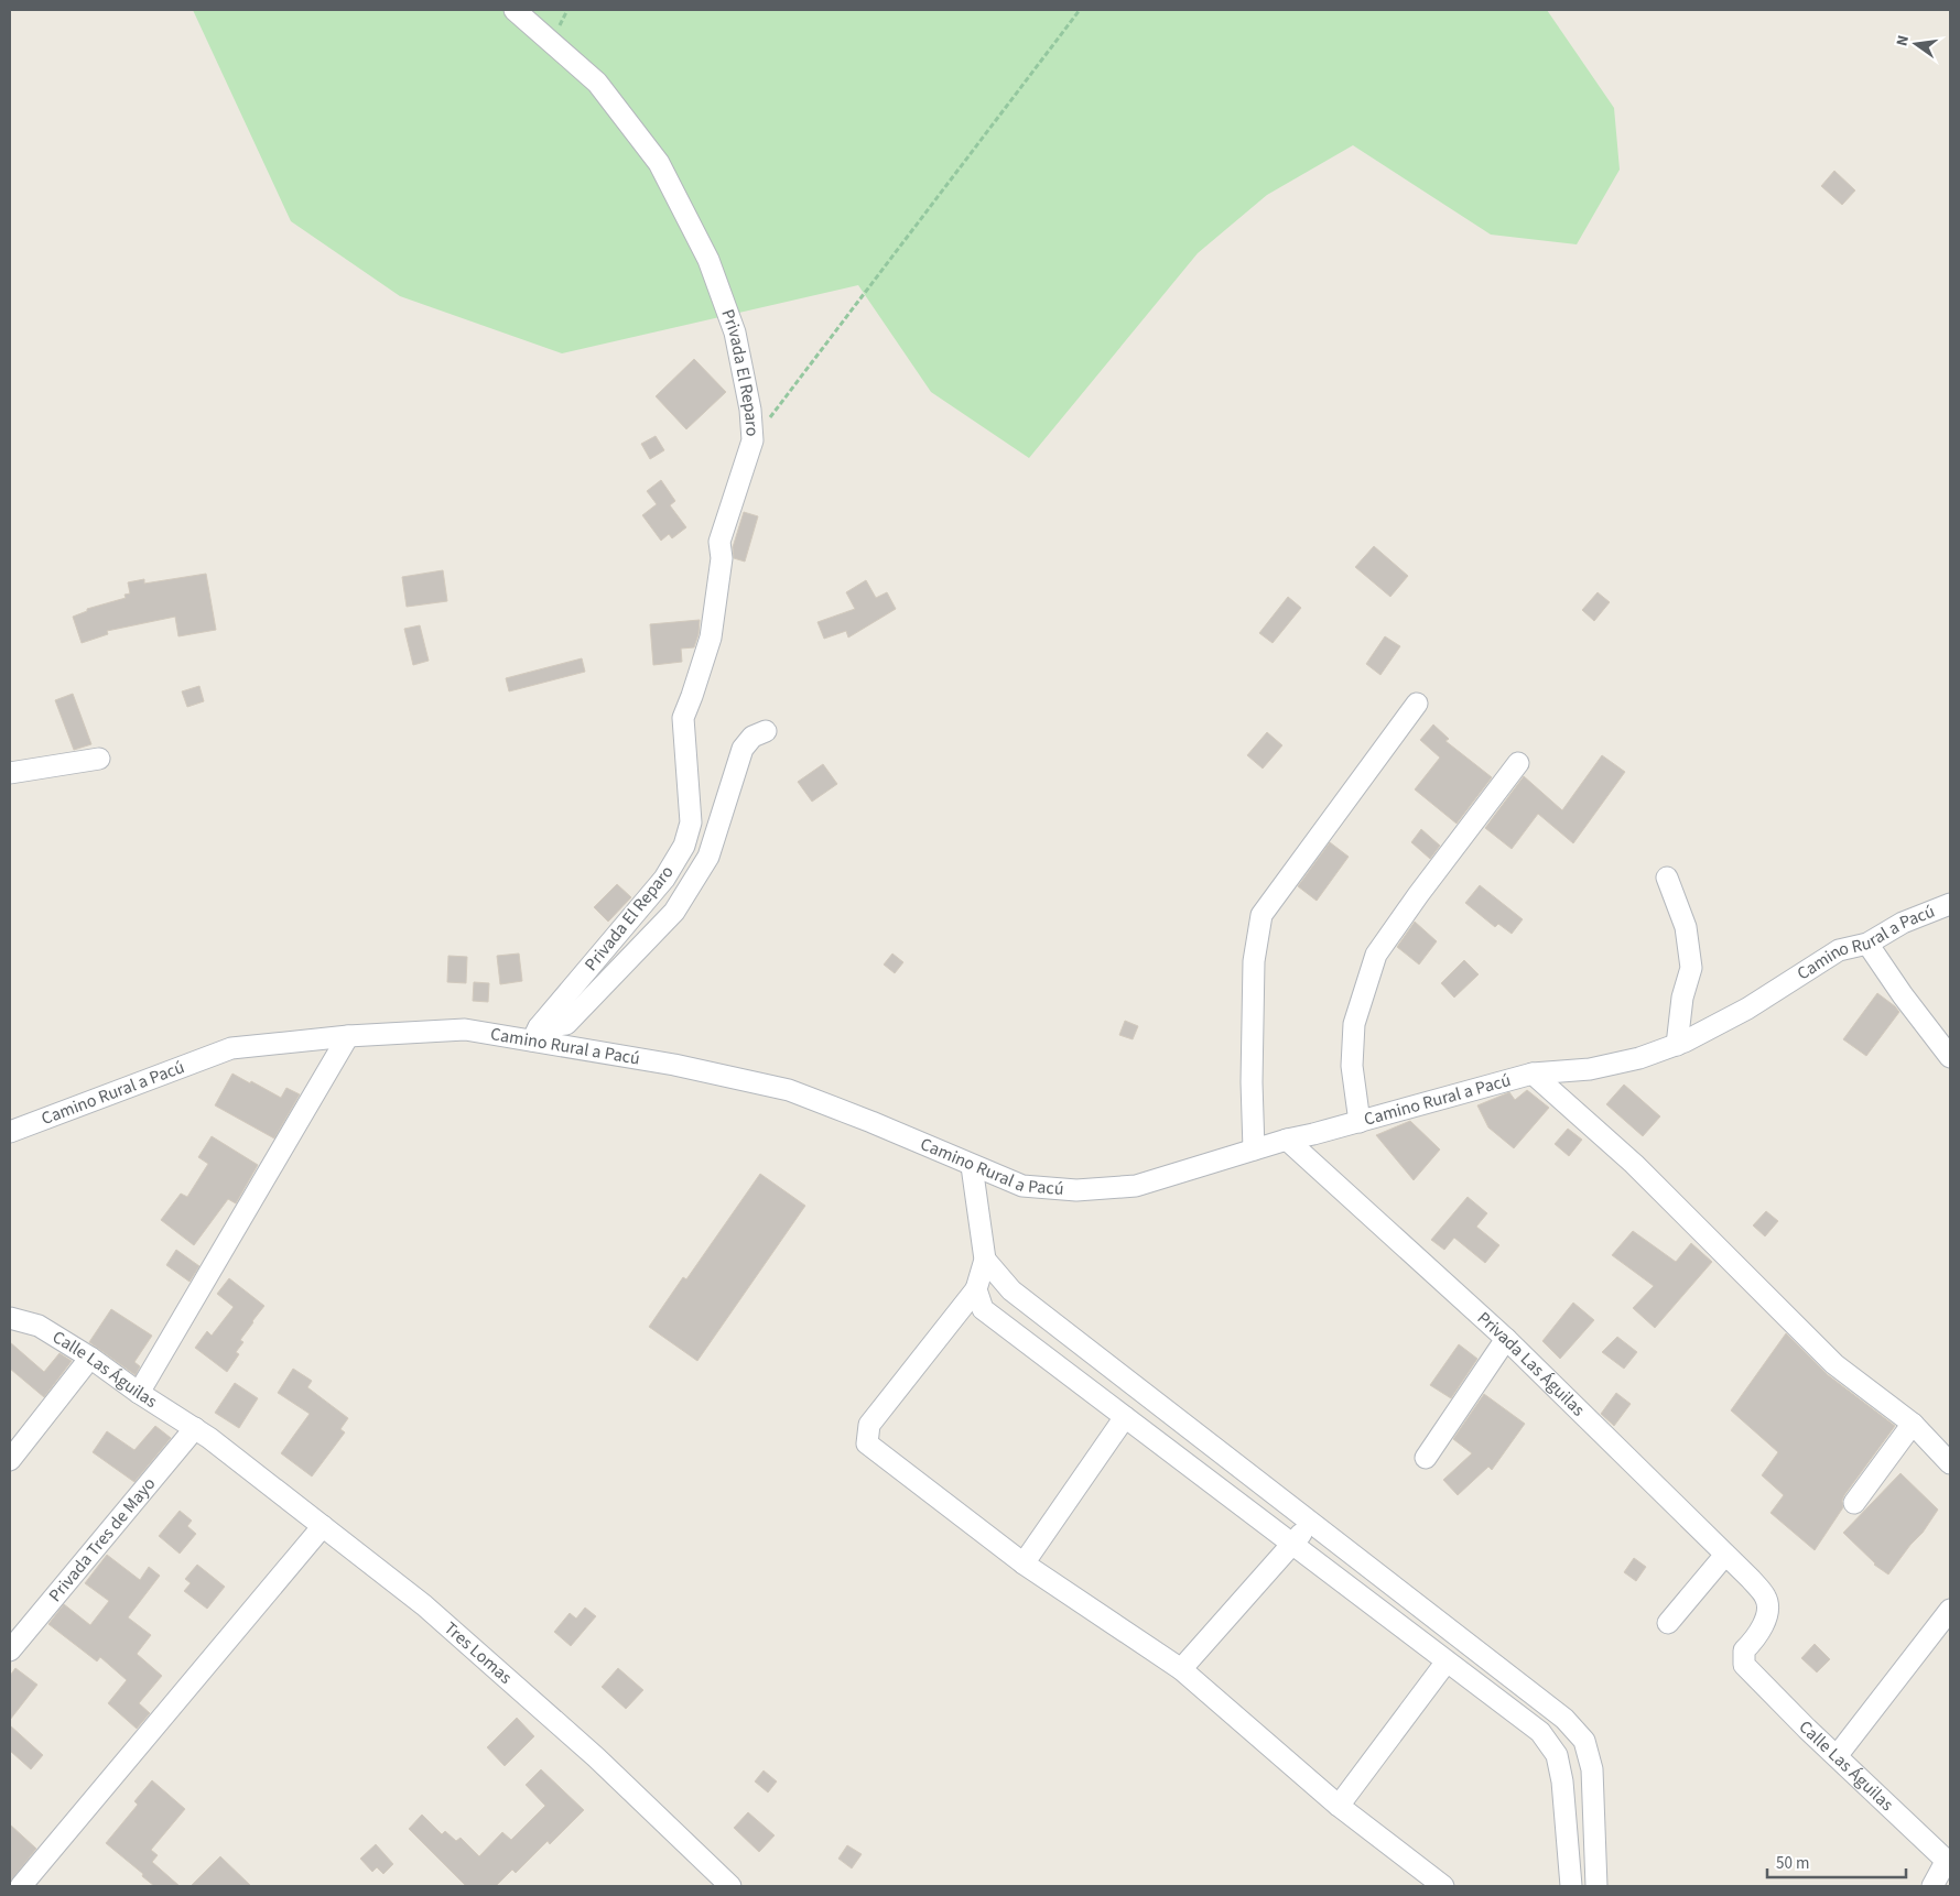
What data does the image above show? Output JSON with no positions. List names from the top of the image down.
{
  "streets": {
    "street": [
      "Privada El Reparo",
      "Camino Rural a Pacú",
      "Privada Las Águilas",
      "Calle Las Águilas",
      "Privada Tres de Mayo",
      "Tres Lomas"
    ]
  },
  "crossings": [
    ["Privada El Reparo", "Camino Rural a Pacú"],
    ["Camino Rural a Pacú", "Privada Las Águilas"],
    ["Privada Las Águilas", "Calle Las Águilas"],
    ["Calle Las Águilas", "Privada Tres de Mayo"],
    ["Calle Las Águilas", "Tres Lomas"],
    ["Privada Tres de Mayo", "Tres Lomas"]
  ],
  "scale_bar": "50 m",
  "north": "left"
}
